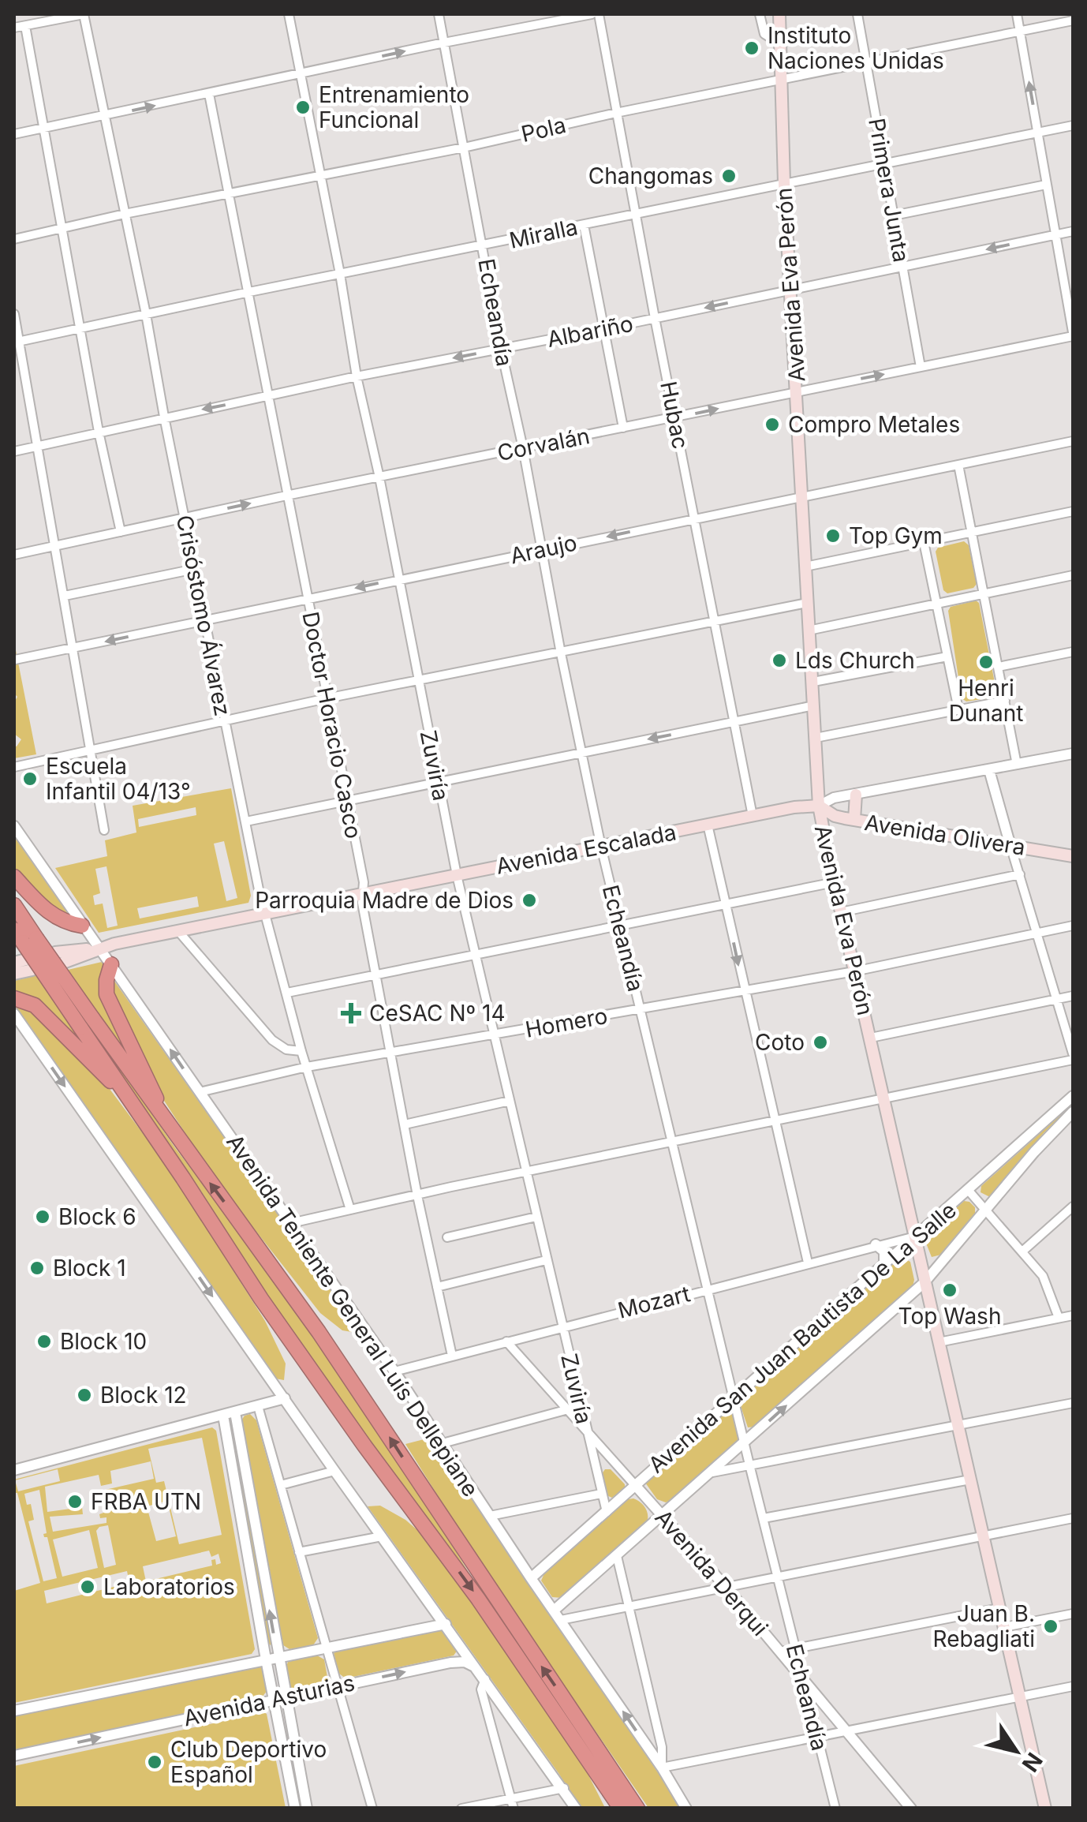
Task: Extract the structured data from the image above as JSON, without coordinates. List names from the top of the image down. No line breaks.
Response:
{"streets":{"main road":["Avenida Eva Perón","Avenida Olivera","Avenida Escalada"],"street":["Pola","Primera Junta","Miralla","Echeandía","Albariño","Hubac","Corvalán","Araujo","Crisóstomo Álvarez","Doctor Horacio Casco","Zuviría","Homero","Mozart","Avenida Teniente General Luís Dellepiane","Avenida San Juan Bautista De La Salle","Avenida Derqui","Avenida Asturias"]},"crossings":[["Pola","Primera Junta"],["Pola","Avenida Eva Perón"],["Pola","Echeandía"],["Pola","Hubac"],["Pola","Crisóstomo Álvarez"],["Pola","Doctor Horacio Casco"],["Pola","Zuviría"],["Primera Junta","Miralla"],["Primera Junta","Albariño"],["Primera Junta","Corvalán"],["Miralla","Avenida Eva Perón"],["Miralla","Echeandía"],["Miralla","Hubac"],["Miralla","Crisóstomo Álvarez"],["Miralla","Doctor Horacio Casco"],["Miralla","Zuviría"],["Avenida Eva Perón","Albariño"],["Avenida Eva Perón","Corvalán"],["Avenida Eva Perón","Araujo"],["Avenida Eva Perón","Avenida Olivera"],["Avenida Eva Perón","Avenida Escalada"],["Avenida Eva Perón","Homero"],["Avenida Eva Perón","Mozart"],["Avenida Eva Perón","Avenida San Juan Bautista De La Salle"],["Echeandía","Albariño"],["Echeandía","Corvalán"],["Echeandía","Araujo"],["Echeandía","Avenida Escalada"],["Echeandía","Homero"],["Echeandía","Mozart"],["Echeandía","Avenida San Juan Bautista De La Salle"],["Echeandía","Avenida Derqui"],["Albariño","Hubac"],["Albariño","Crisóstomo Álvarez"],["Albariño","Doctor Horacio Casco"],["Albariño","Zuviría"],["Hubac","Corvalán"],["Hubac","Araujo"],["Hubac","Avenida Escalada"],["Corvalán","Crisóstomo Álvarez"],["Corvalán","Doctor Horacio Casco"],["Corvalán","Zuviría"],["Araujo","Crisóstomo Álvarez"],["Araujo","Doctor Horacio Casco"],["Araujo","Zuviría"],["Crisóstomo Álvarez","Avenida Escalada"],["Crisóstomo Álvarez","Homero"],["Doctor Horacio Casco","Avenida Escalada"],["Doctor Horacio Casco","Homero"],["Doctor Horacio Casco","Mozart"],["Zuviría","Avenida Escalada"],["Zuviría","Homero"],["Zuviría","Mozart"],["Zuviría","Avenida San Juan Bautista De La Salle"],["Zuviría","Avenida Derqui"],["Avenida Olivera","Avenida Escalada"],["Avenida Escalada","Avenida Teniente General Luís Dellepiane"],["Homero","Avenida Teniente General Luís Dellepiane"],["Mozart","Avenida Teniente General Luís Dellepiane"],["Mozart","Avenida San Juan Bautista De La Salle"],["Mozart","Avenida Derqui"],["Avenida Teniente General Luís Dellepiane","Avenida San Juan Bautista De La Salle"],["Avenida San Juan Bautista De La Salle","Avenida Derqui"]],"one_way":["Albariño"],"places":{"other":["Instituto Naciones Unidas","Entrenamiento Funcional","Changomas","Compro Metales","Top Gym","Lds Church","Henri Dunant","Escuela Infantil 04/13°","Parroquia Madre de Dios","Coto","Block 6","Block 1","Top Wash","Block 10","Block 12","FRBA UTN","Laboratorios","Juan B. Rebagliati","Club Deportivo Español"],"health":["CeSAC Nº 14"]},"north":"bottom right"}
